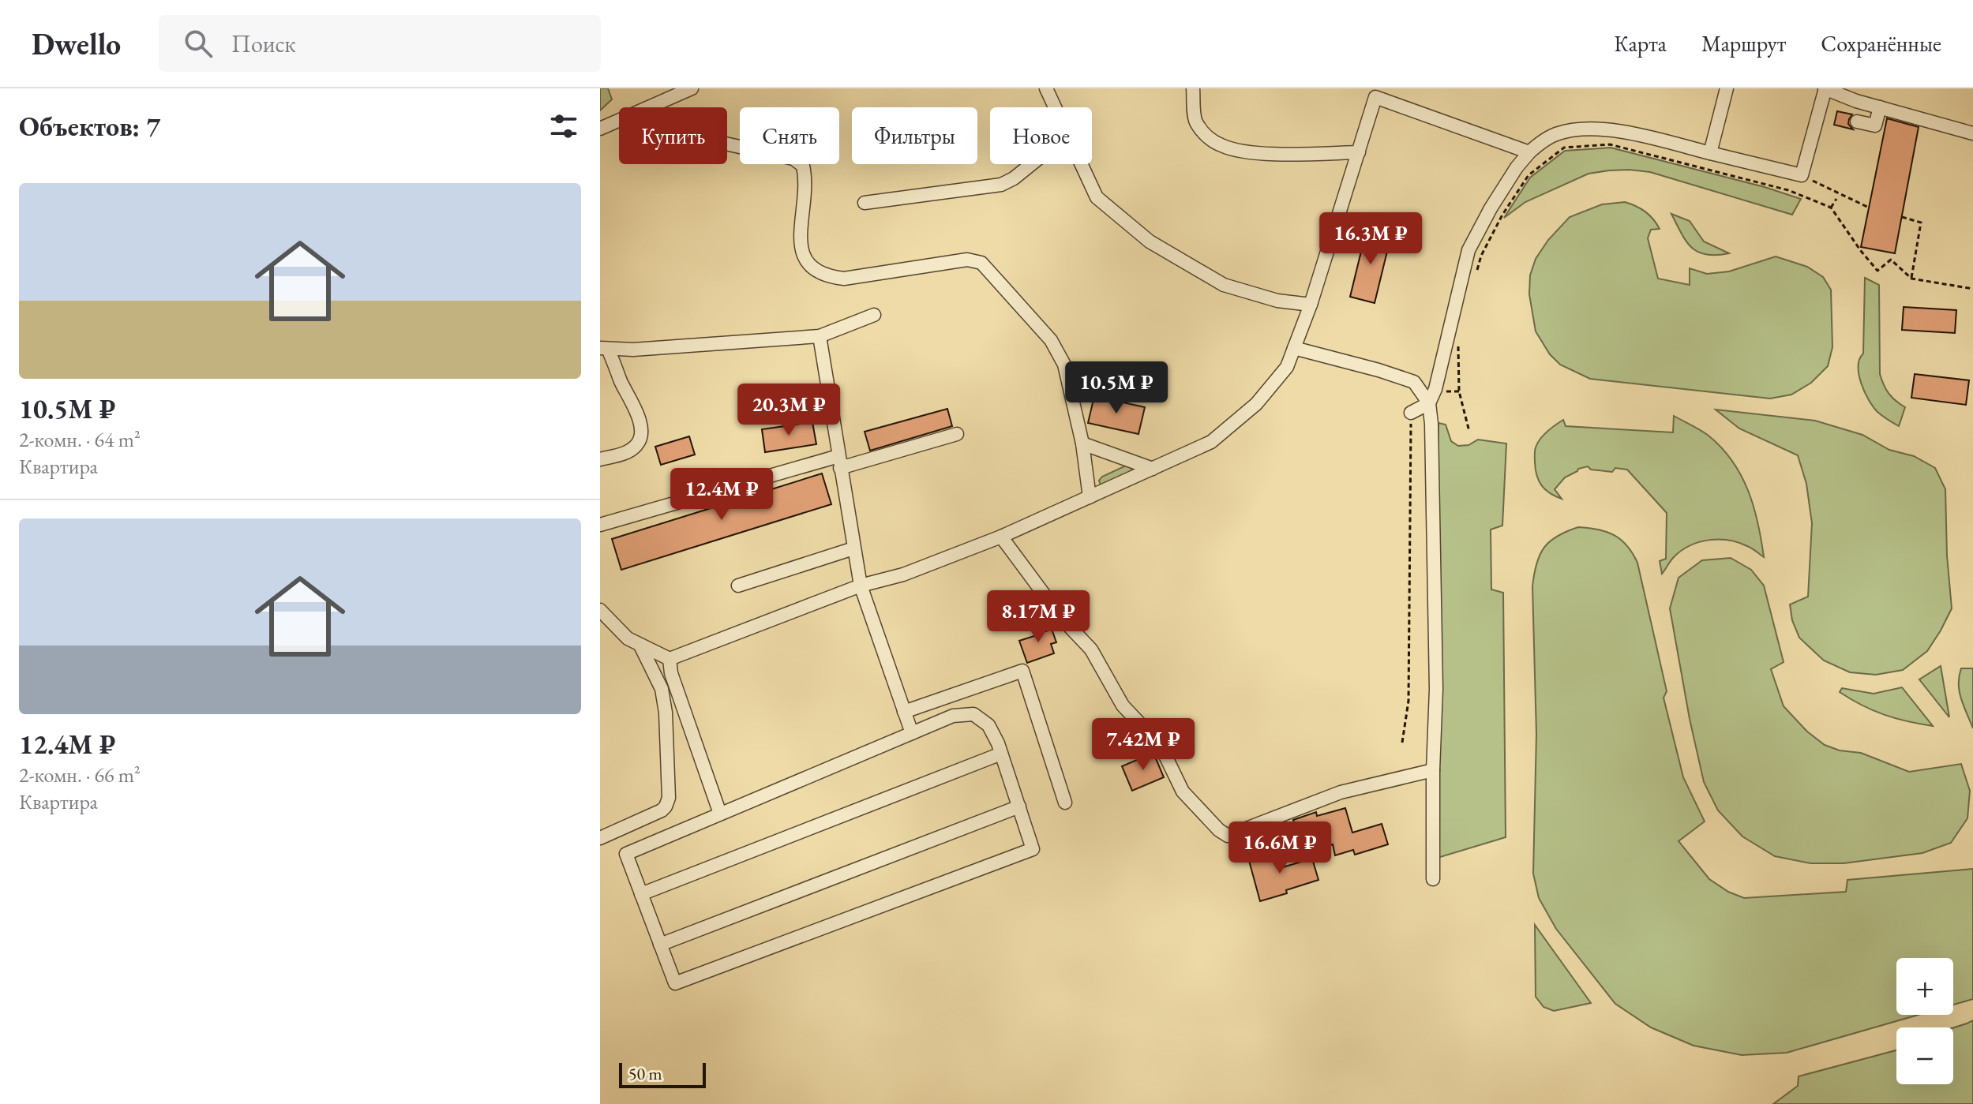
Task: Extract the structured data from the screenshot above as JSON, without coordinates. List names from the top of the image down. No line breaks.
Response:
{"scale_bar":"50 m","page":{"header":"Dwello","search":"Поиск","nav":["Карта","Маршрут","Сохранённые"],"heading":"Объектов: 7","chip":["Купить","Снять","Фильтры","Новое"],"list":[{"name":"10.5M ₽","note":"2-комн. · 64 m² · Квартира"},{"name":"12.4M ₽","note":"2-комн. · 66 m² · Квартира"}],"price":["16.3M ₽","10.5M ₽","20.3M ₽","12.4M ₽","8.17M ₽","7.42M ₽","16.6M ₽"],"map_buttons":["+","−"],"scale":"50 m"}}
